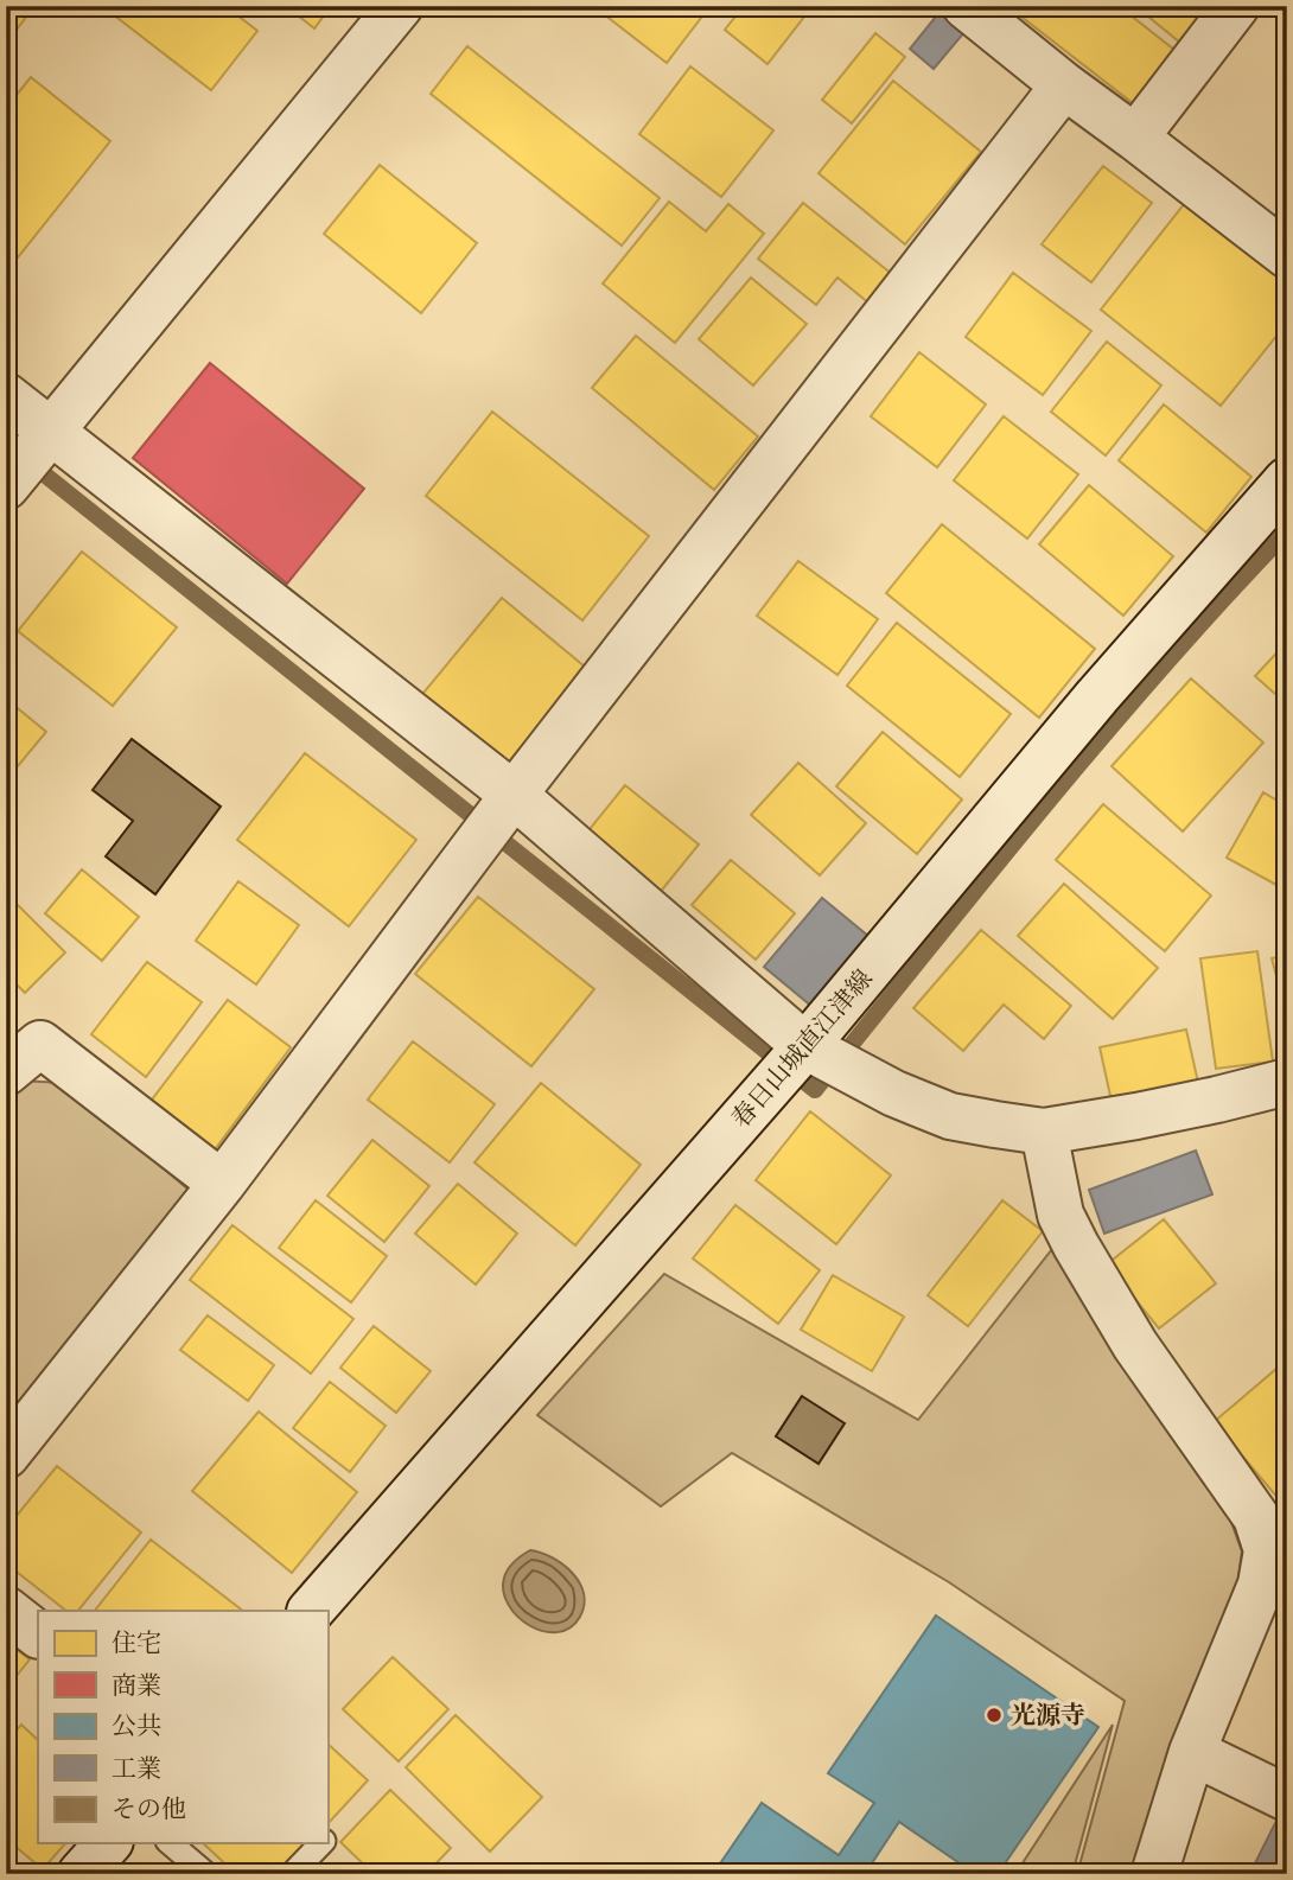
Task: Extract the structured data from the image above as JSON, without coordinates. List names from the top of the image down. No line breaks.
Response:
{"streets":{"street":["春日山城直江津線"]},"places":["光源寺"],"legend":["住宅","商業","公共","工業","その他"]}
